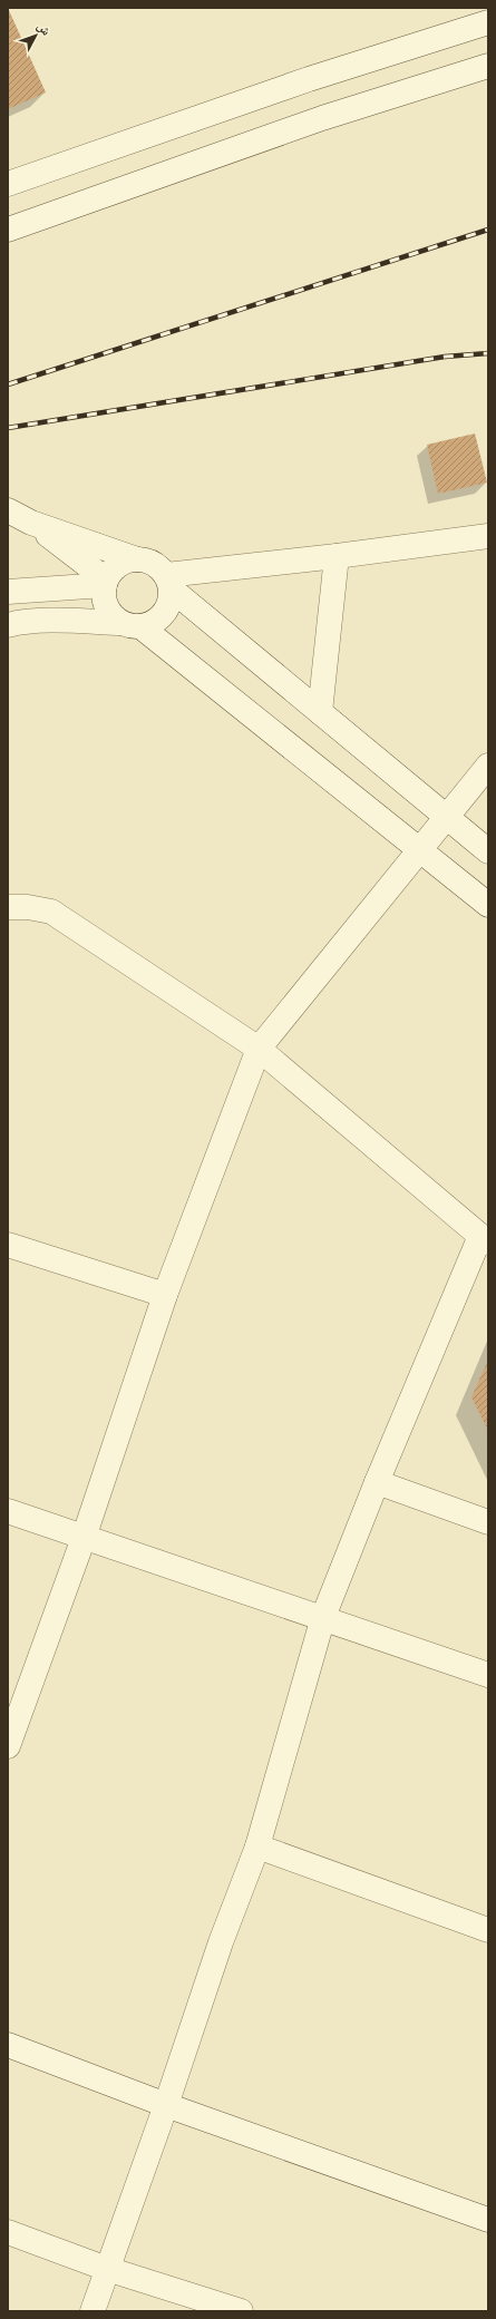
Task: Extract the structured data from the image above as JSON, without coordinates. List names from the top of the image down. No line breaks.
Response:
{"north":"top right"}
